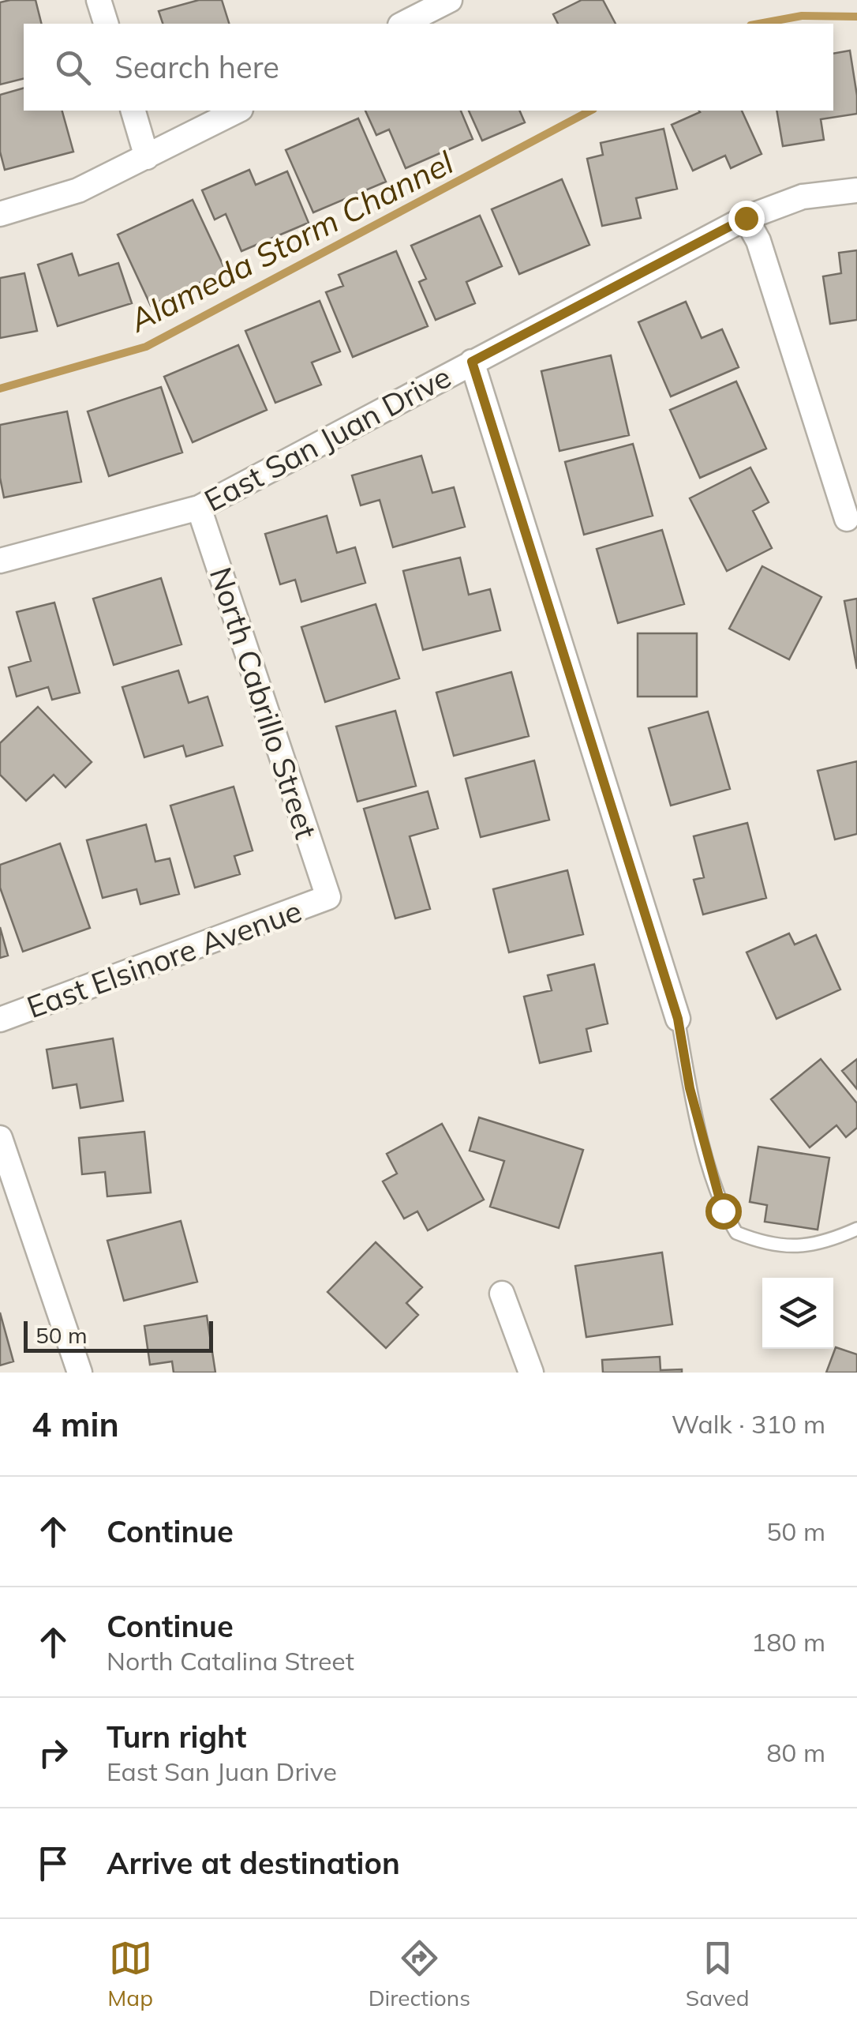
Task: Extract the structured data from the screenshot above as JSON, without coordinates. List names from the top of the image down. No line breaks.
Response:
{"streets":{"street":["East San Juan Drive","North Cabrillo Street","East Elsinore Avenue"]},"crossings":[["East San Juan Drive","North Cabrillo Street"],["North Cabrillo Street","East Elsinore Avenue"]],"water":["Alameda Storm Channel"],"scale_bar":"50 m","page":{"search":"Search here","scale":"50 m","heading":["4 min","Walk · 310 m"],"list":[["Continue","50 m"],["Continue","North Catalina Street","180 m"],["Turn right","East San Juan Drive","80 m"],"Arrive at destination"],"nav":["Map","Directions","Saved"]}}
